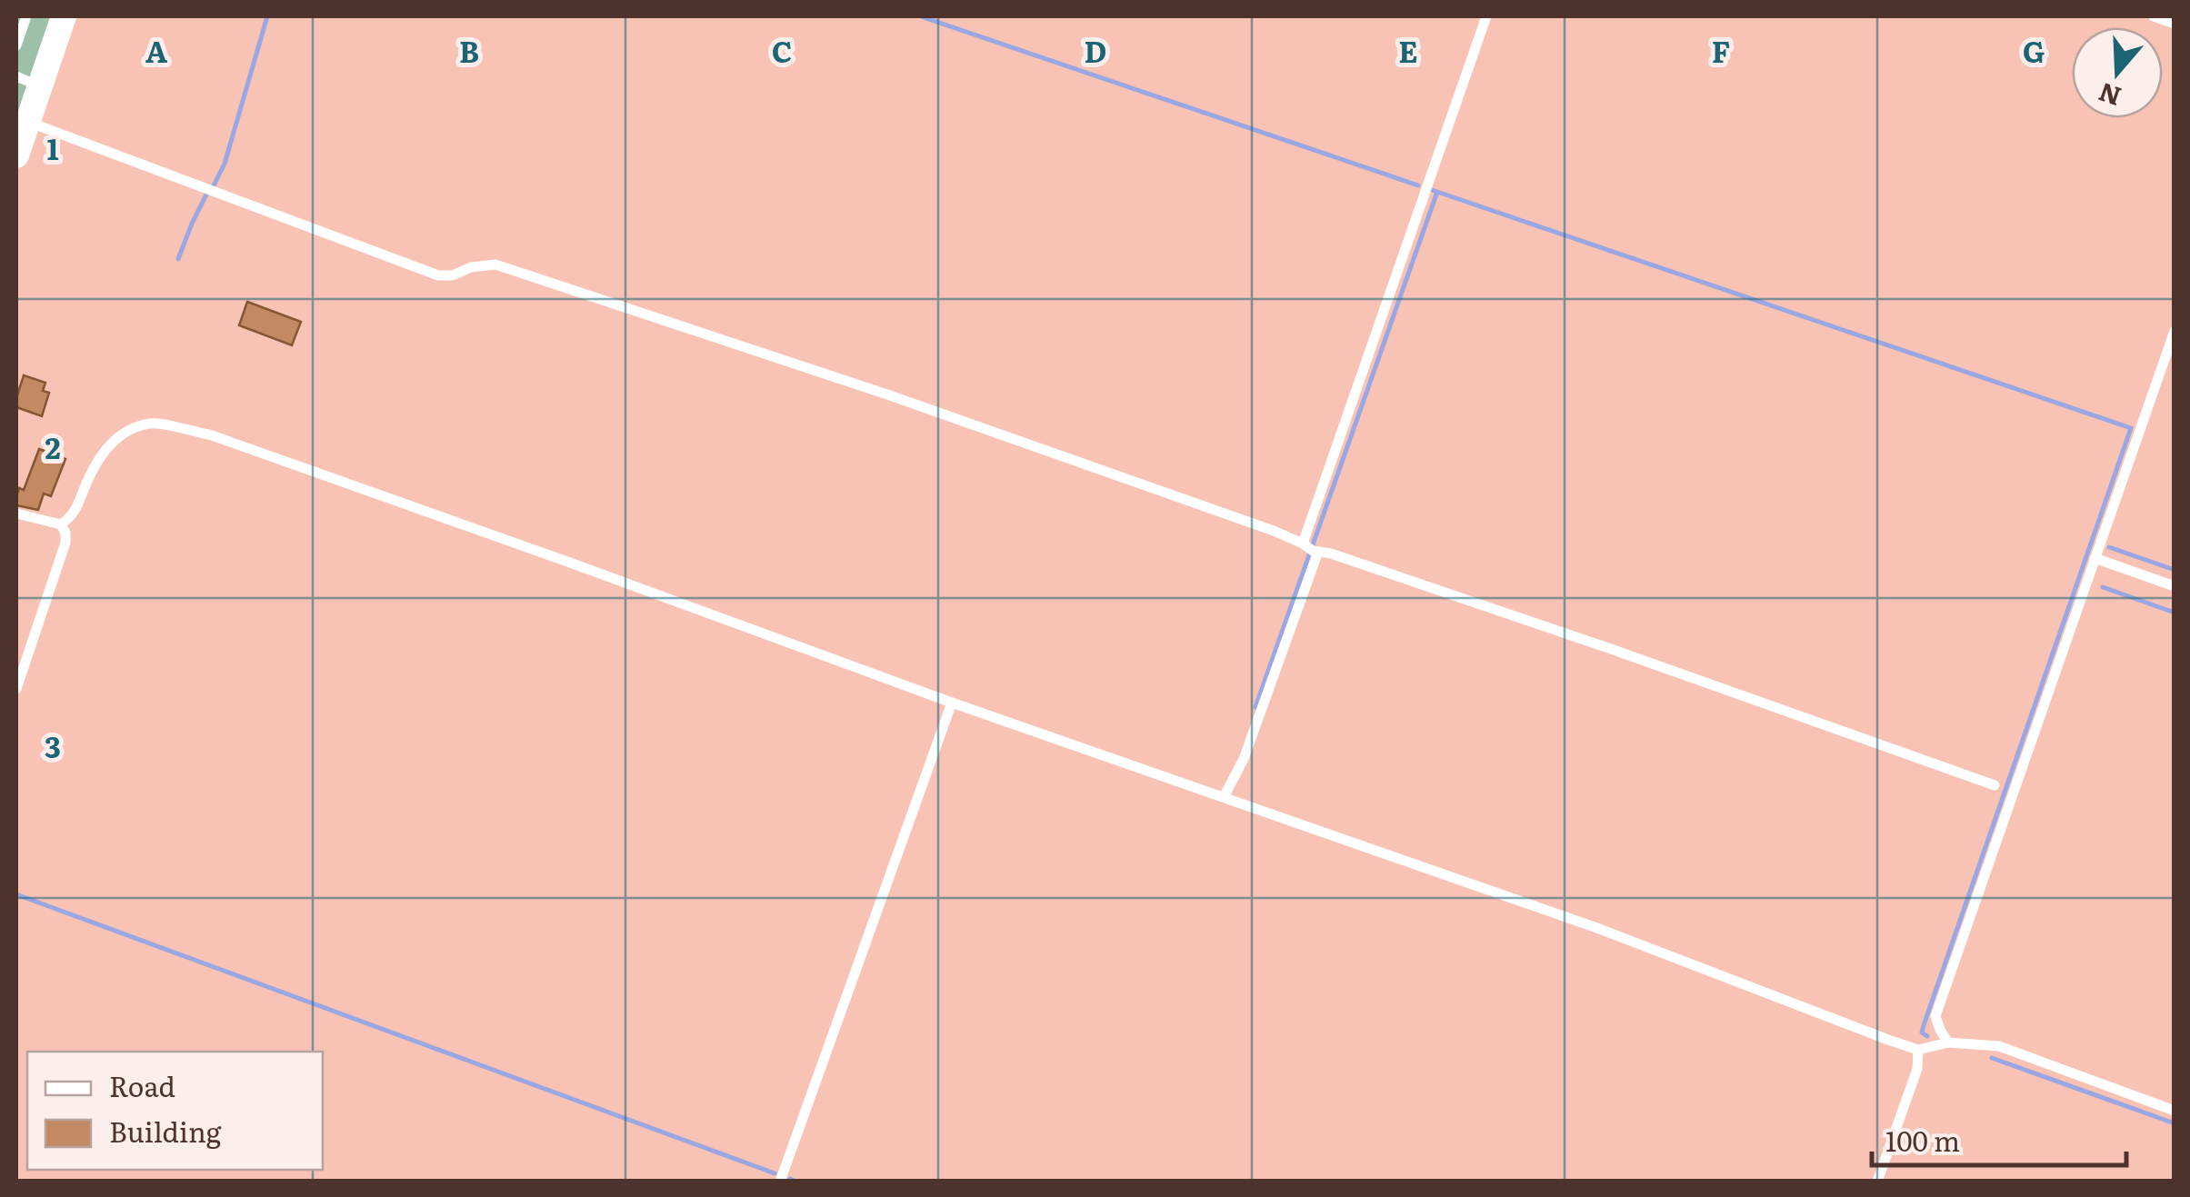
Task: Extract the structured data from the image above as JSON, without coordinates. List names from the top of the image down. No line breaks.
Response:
{"legend":["Road","Building"],"scale_bar":"100 m","north":"bottom","grid":{"columns":["A","B","C","D","E","F","G"],"rows":["1","2","3"]}}
